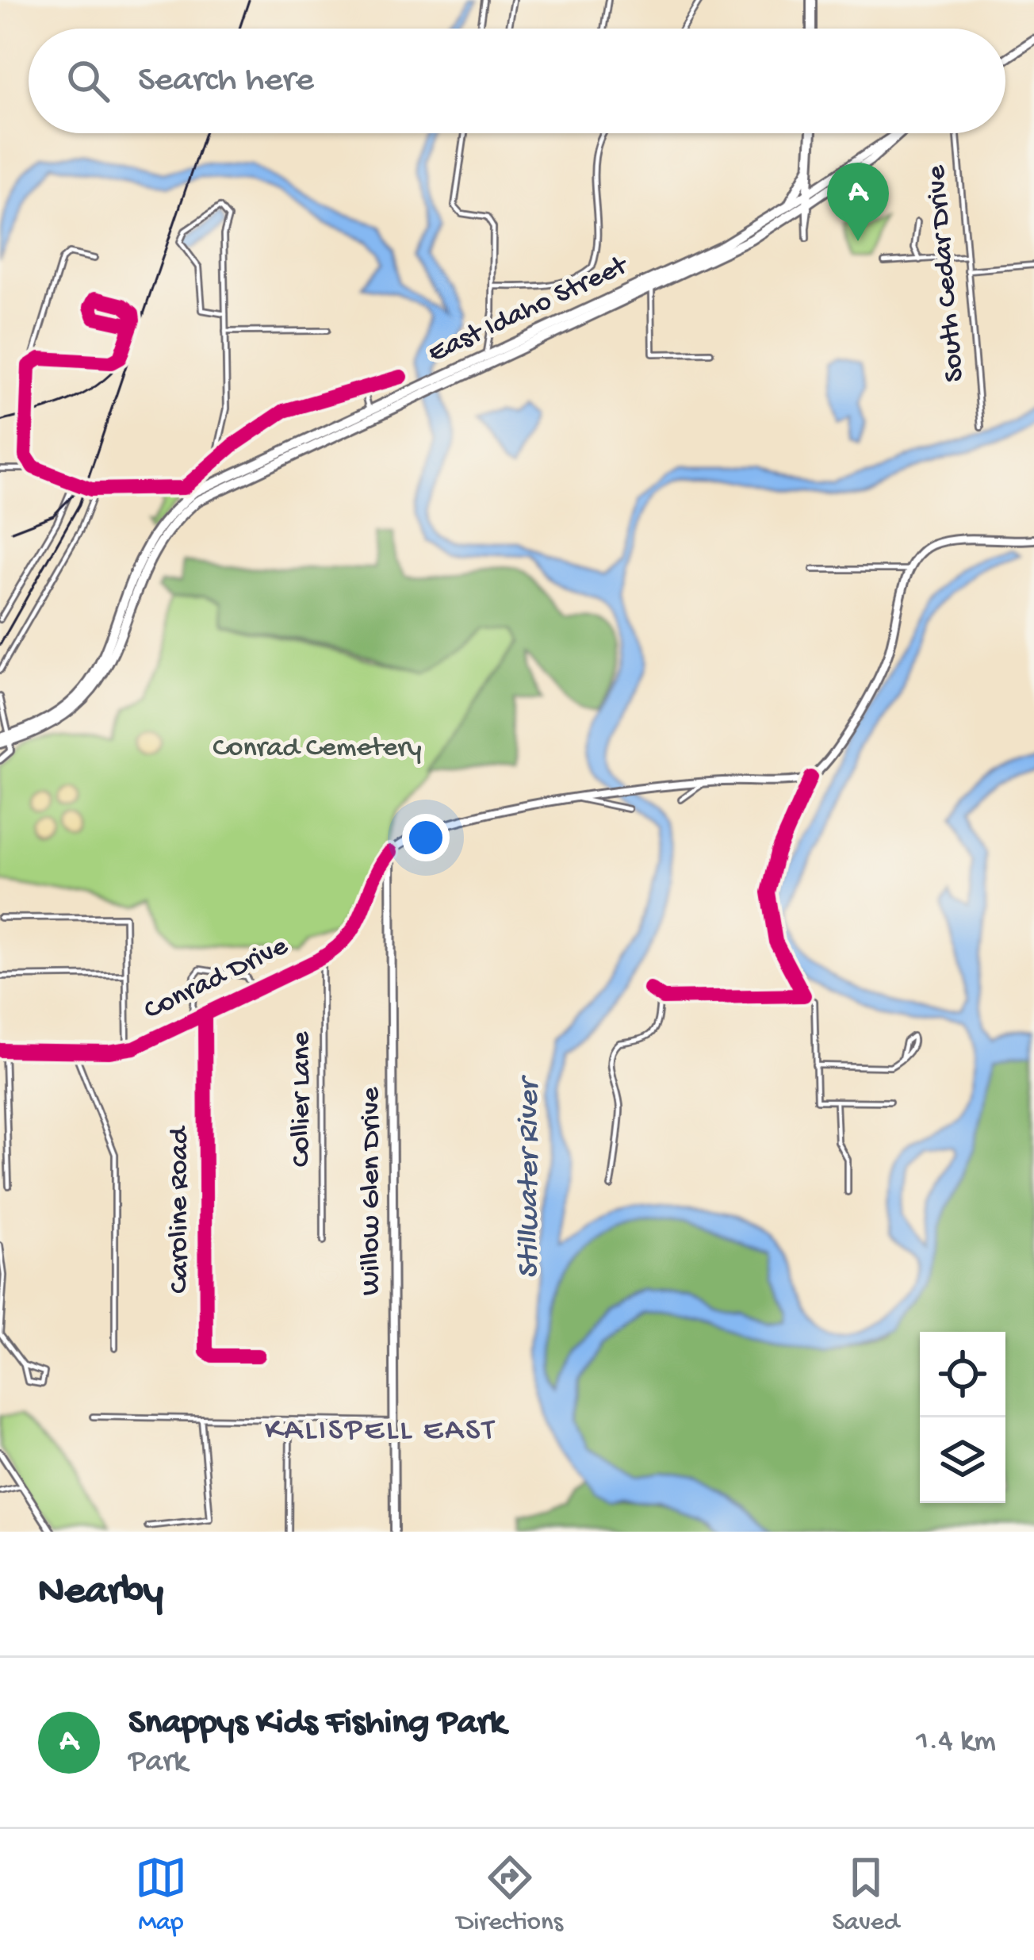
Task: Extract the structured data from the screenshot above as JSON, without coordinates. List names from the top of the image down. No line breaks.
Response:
{"streets":{"highway":["East Idaho Street"],"main road":["Willow Glen Drive"],"street":["South Cedar Drive","Conrad Drive","Collier Lane","Caroline Road"]},"crossings":[["Conrad Drive","Collier Lane"],["Conrad Drive","Willow Glen Drive"],["Conrad Drive","Caroline Road"]],"districts":["KALISPELL EAST"],"water":["Stillwater River"],"parks":["Conrad Cemetery"],"page":{"search":"Search here","pins":"A","heading":"Nearby","list":[{"mark":"A","name":"Snappys Kids Fishing Park","note":"Park","value":"1.4 km"}],"nav":["Map","Directions","Saved"]}}
